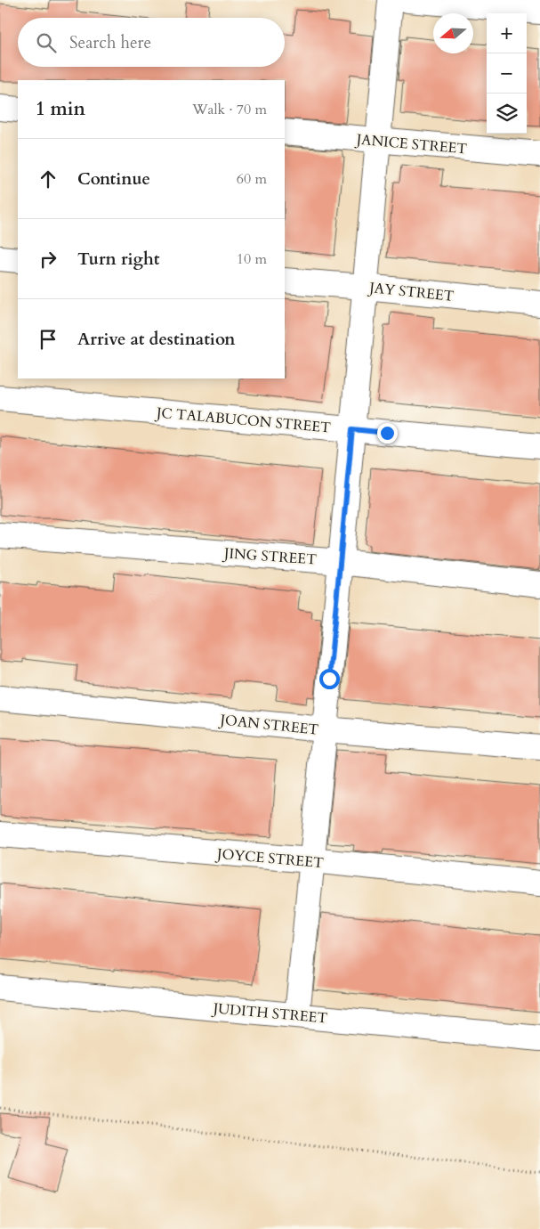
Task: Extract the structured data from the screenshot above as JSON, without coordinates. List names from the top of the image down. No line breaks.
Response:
{"streets":{"street":["JANICE STREET","JAY STREET","JC TALABUCON STREET","JING STREET","JOAN STREET","JOYCE STREET","JUDITH STREET"]},"north":"left","page":{"map_buttons":["+","−"],"search":"Search here","heading":["1 min","Walk · 70 m"],"list":[["Continue","60 m"],["Turn right","10 m"],"Arrive at destination"]}}
